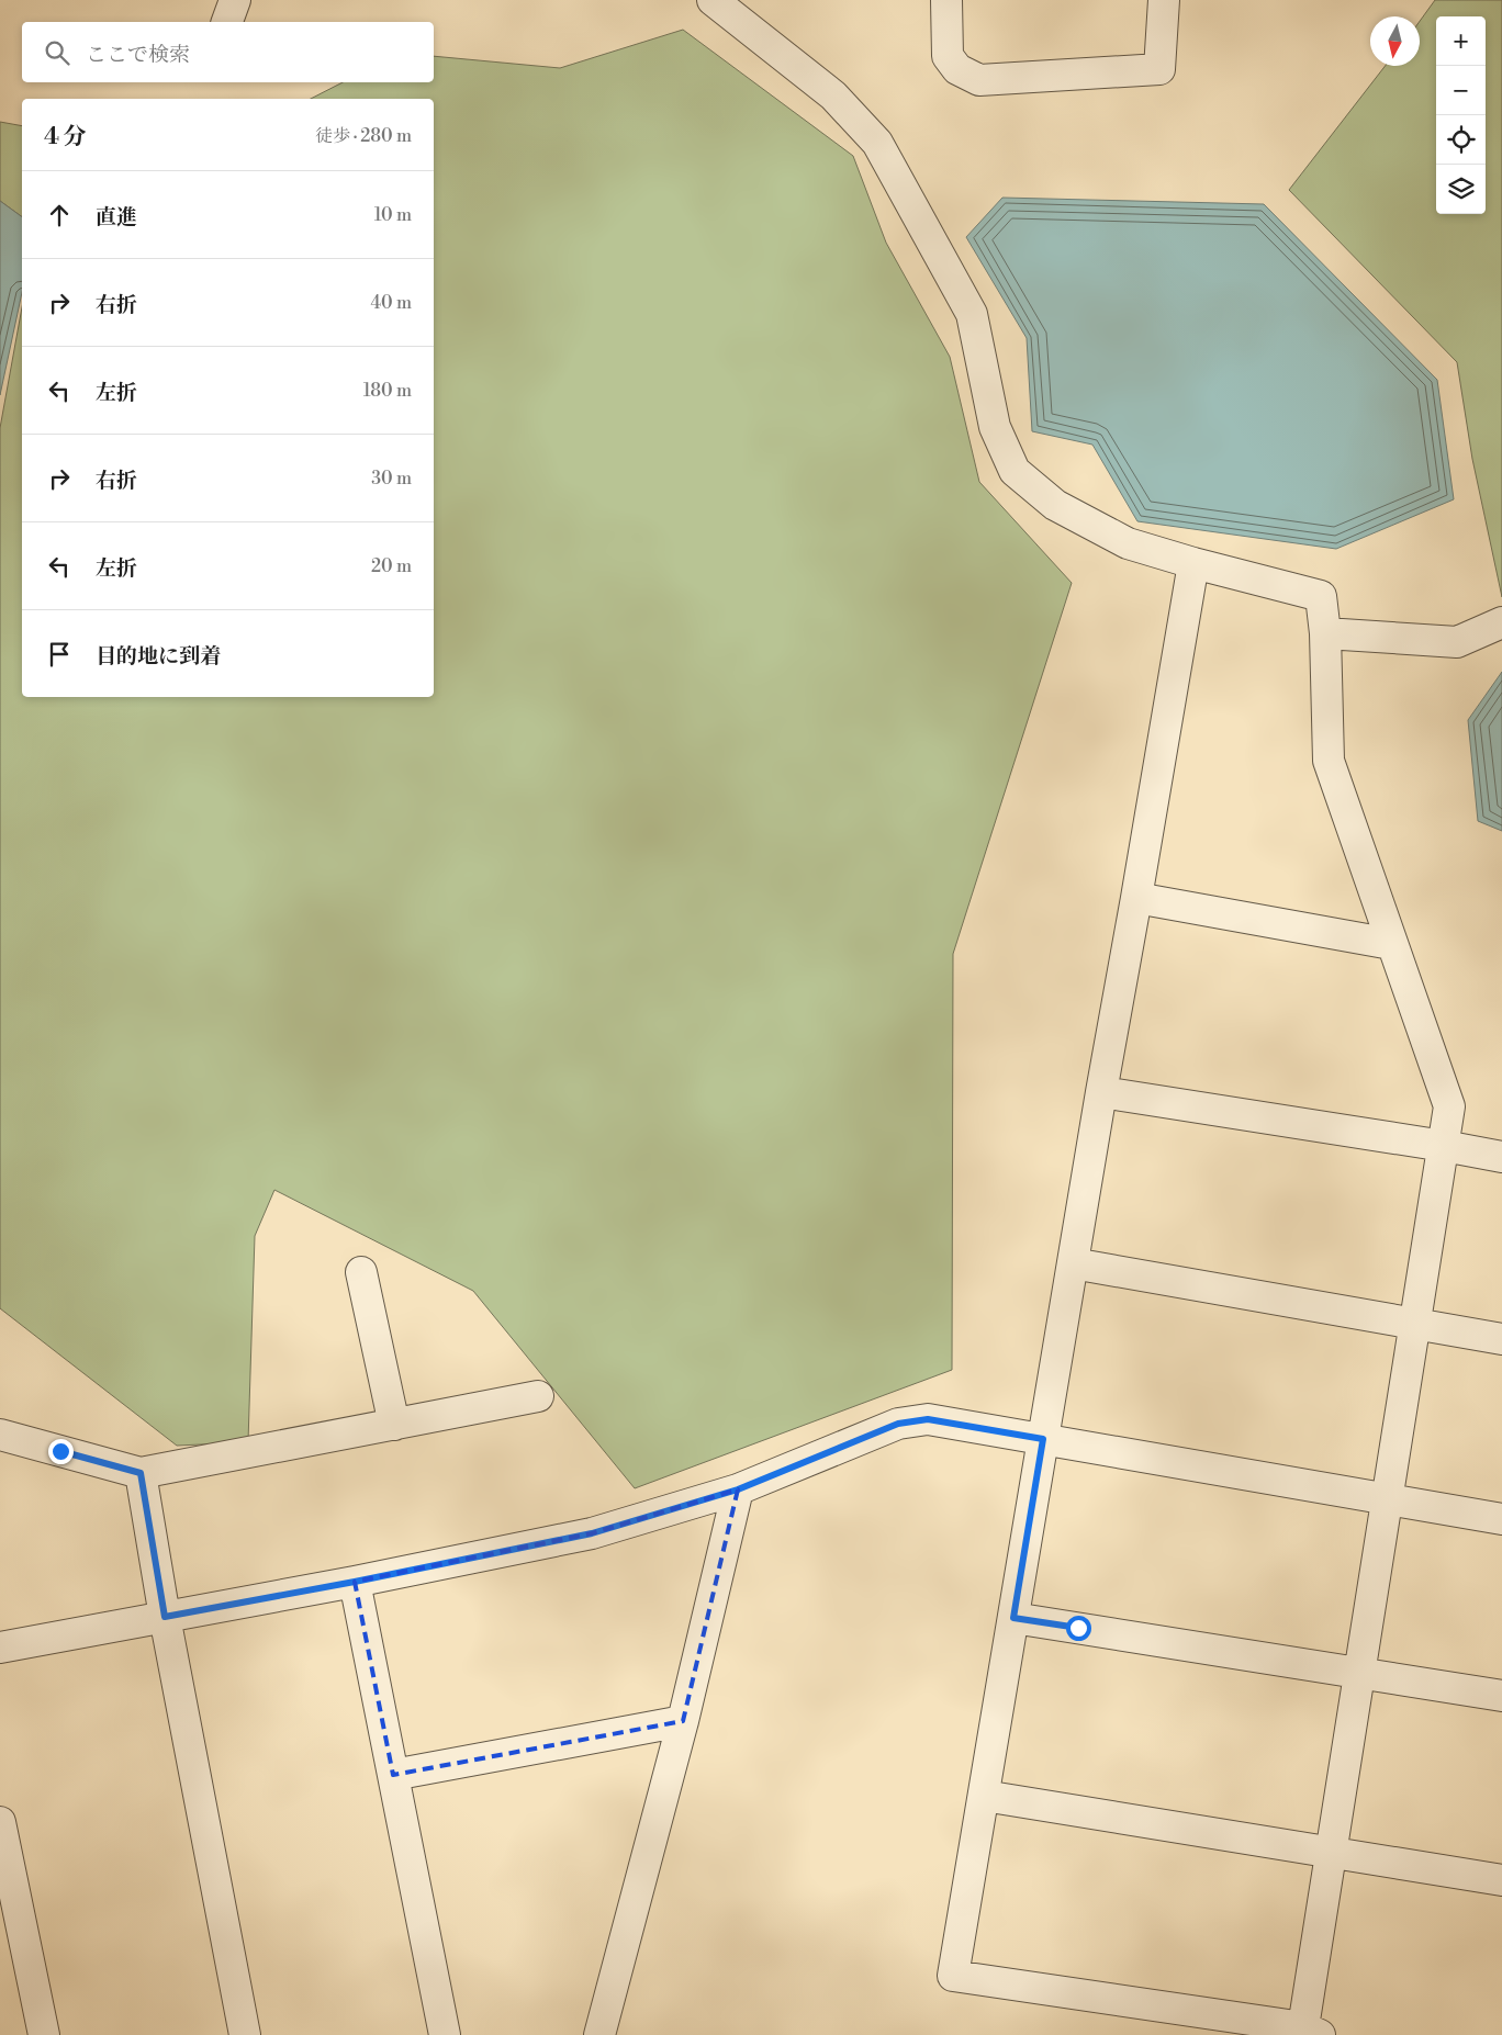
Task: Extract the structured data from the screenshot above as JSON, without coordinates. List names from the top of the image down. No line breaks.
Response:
{"north":"bottom","page":{"map_buttons":["+","−"],"search":"ここで検索","heading":["4 分","徒歩 · 280 m"],"list":[["直進","10 m"],["右折","40 m"],["左折","180 m"],["右折","30 m"],["左折","20 m"],"目的地に到着"]}}
